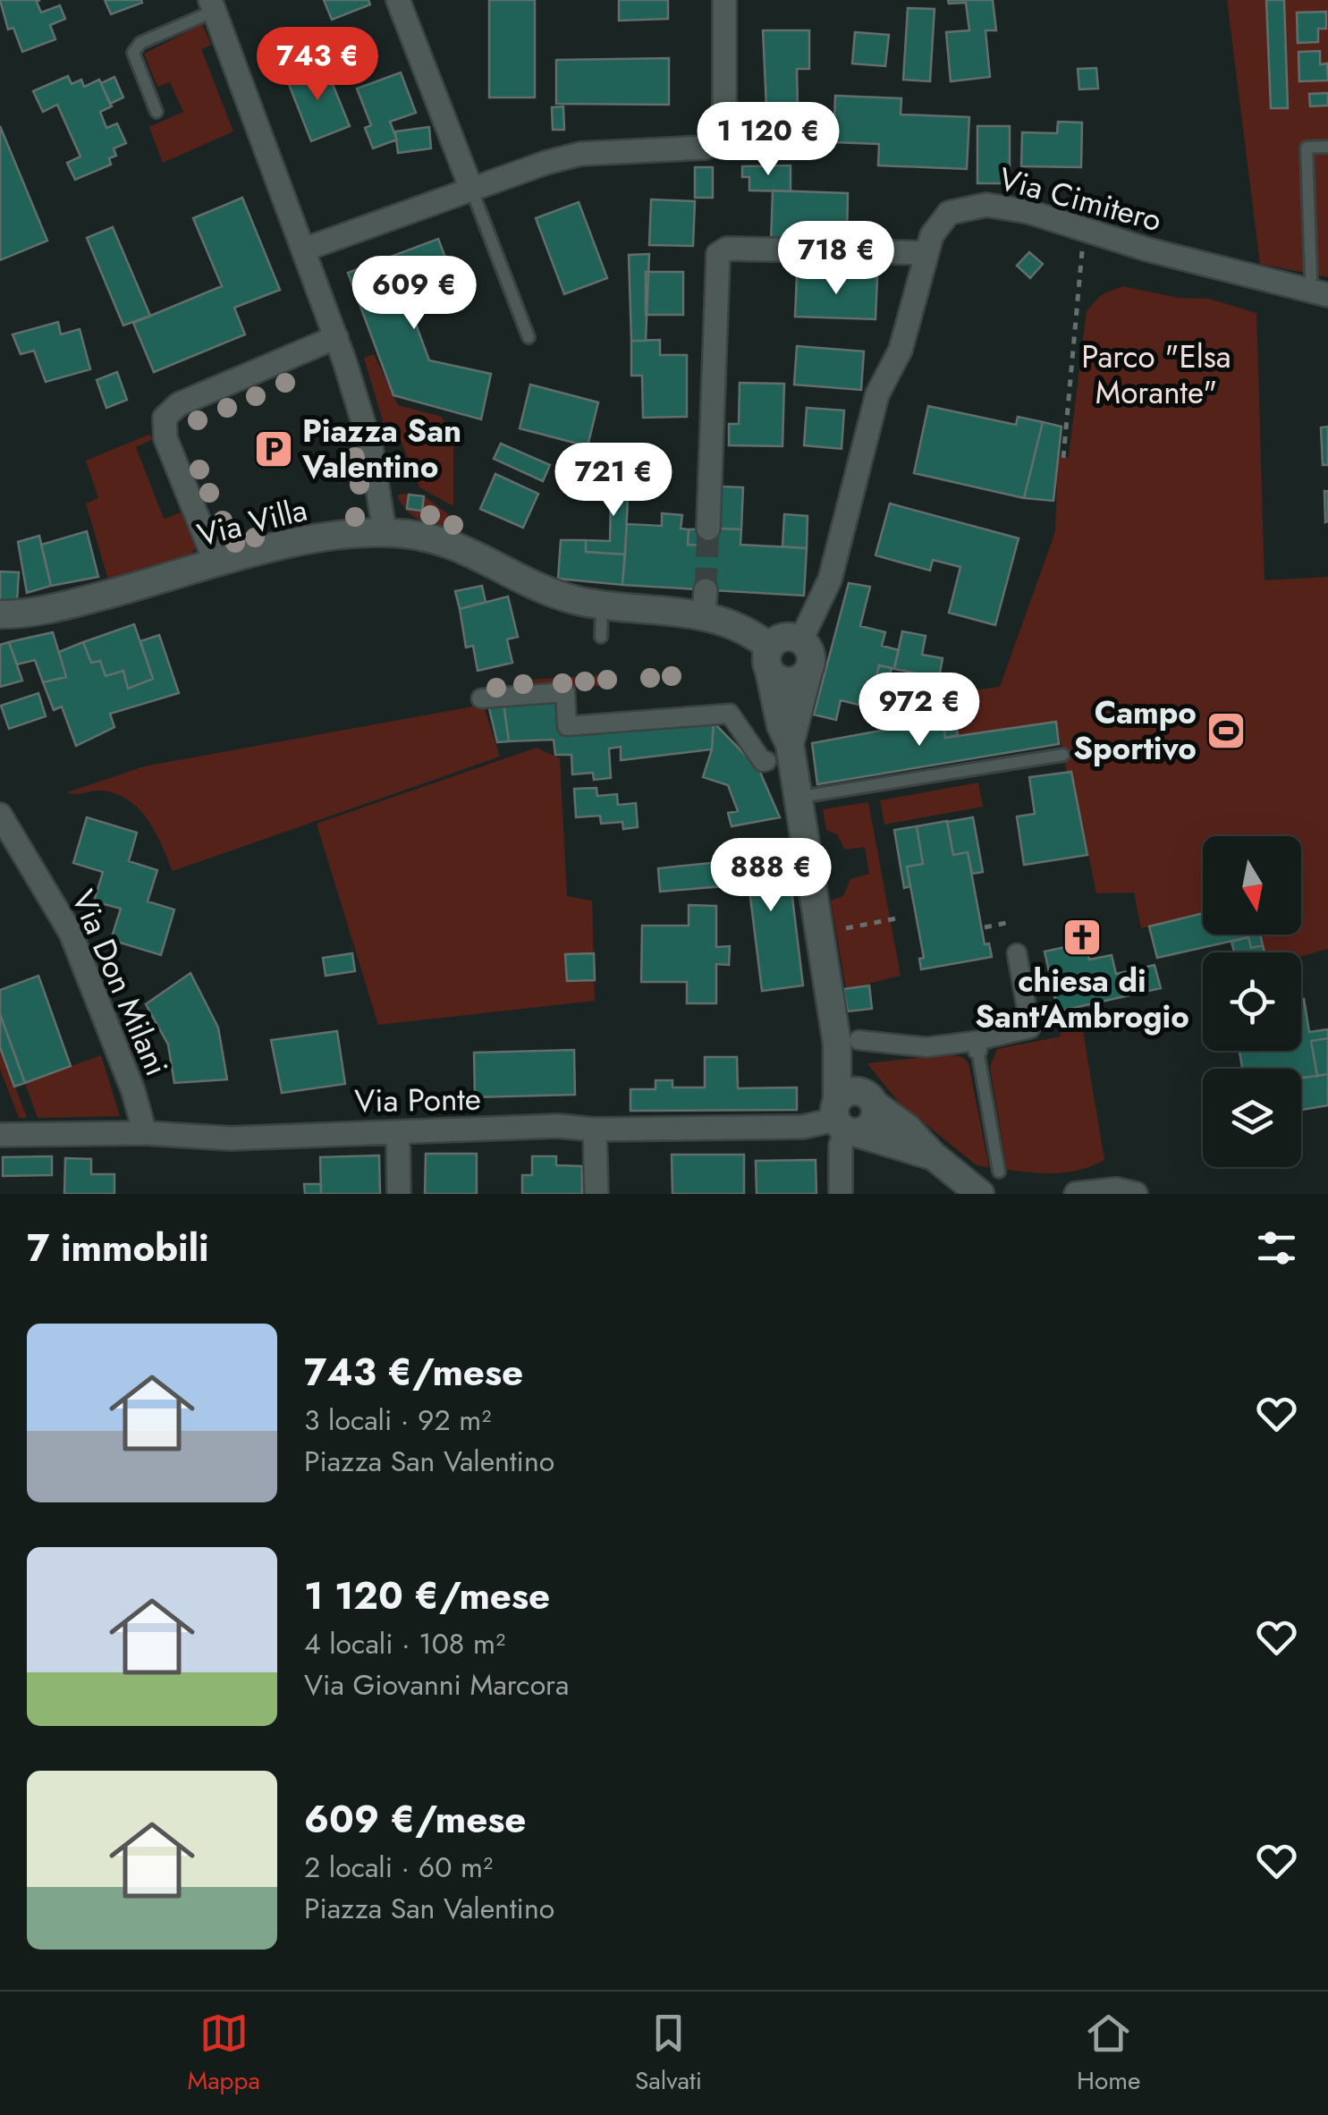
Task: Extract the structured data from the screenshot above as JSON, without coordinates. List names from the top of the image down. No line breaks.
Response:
{"streets":{"street":["Via Cimitero","Via Villa","Via Don Milani","Via Ponte"]},"crossings":[["Via Cimitero","Via Villa"],["Via Don Milani","Via Ponte"]],"parks":["Parco \"Elsa Morante\""],"places":{"parking":["Piazza San Valentino"],"sports":["Campo Sportivo"],"church":["chiesa di Sant'Ambrogio"]},"north":"bottom","page":{"price":["743 €","1 120 €","718 €","609 €","721 €","972 €","888 €"],"heading":"7 immobili","list":[{"name":"743 €/mese","note":"3 locali · 92 m² · Piazza San Valentino"},{"name":"1 120 €/mese","note":"4 locali · 108 m² · Via Giovanni Marcora"},{"name":"609 €/mese","note":"2 locali · 60 m² · Piazza San Valentino"}],"tabs":["Mappa","Salvati","Home"]}}
